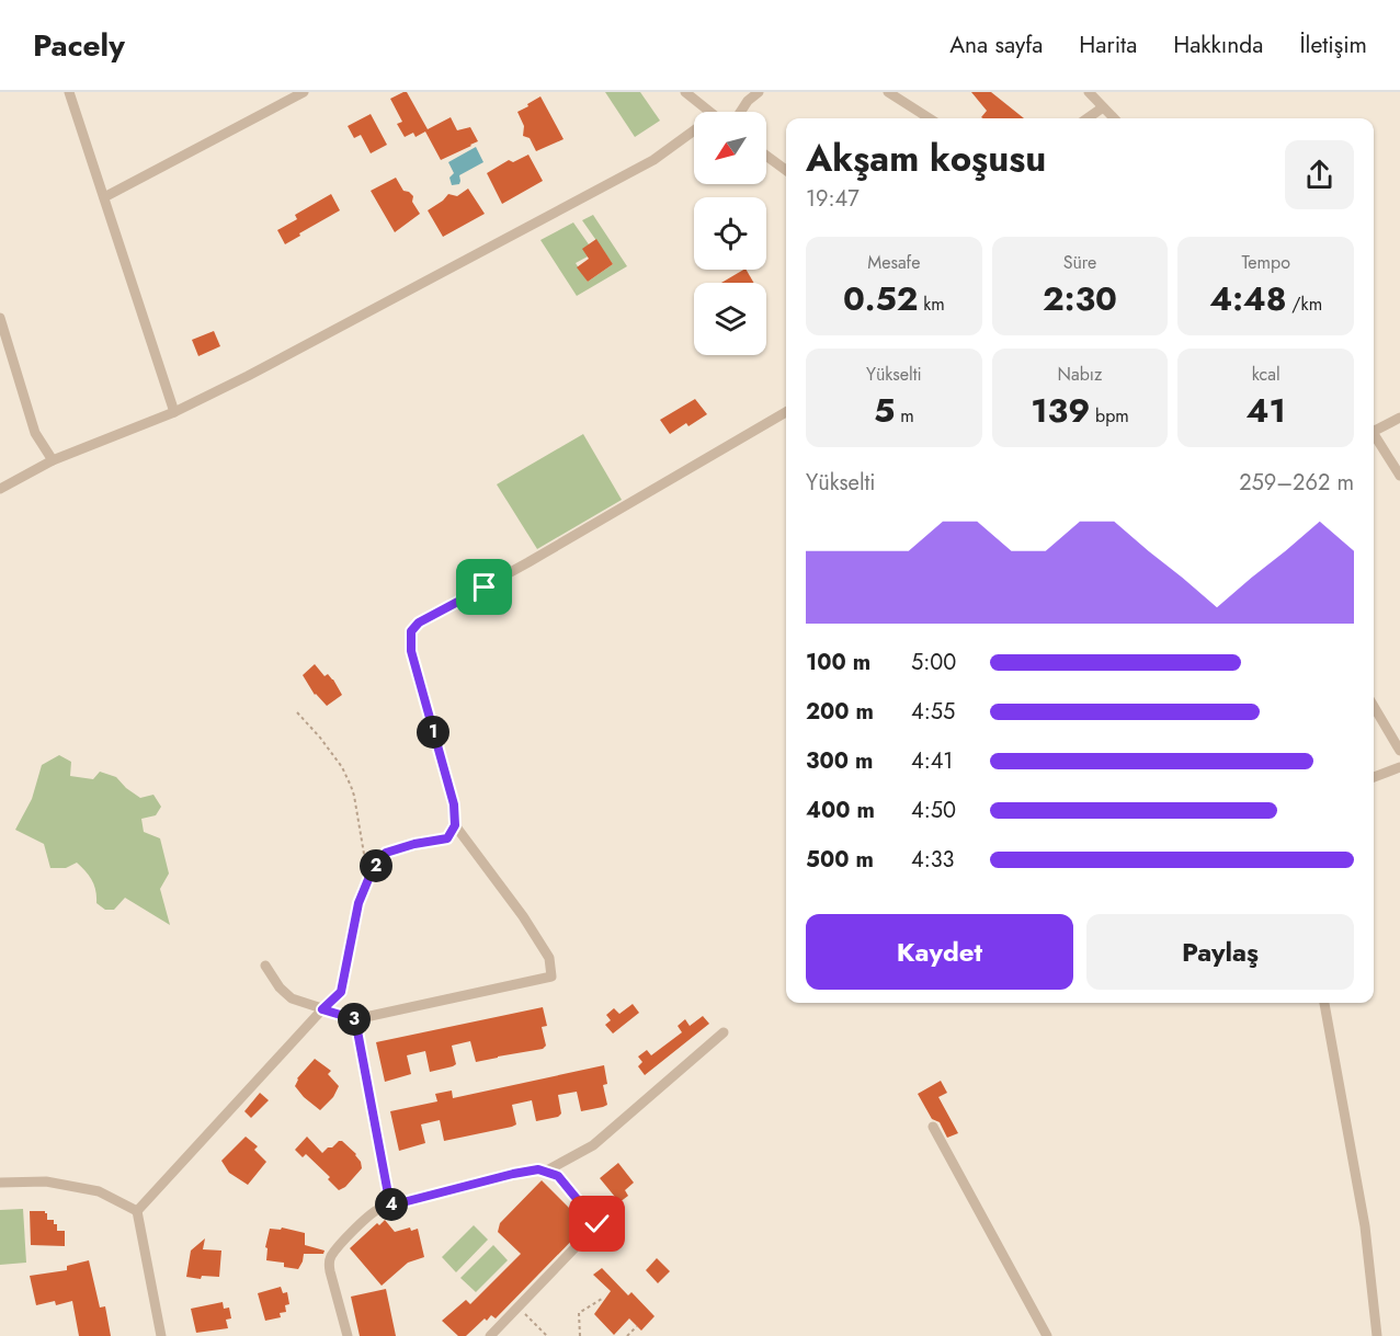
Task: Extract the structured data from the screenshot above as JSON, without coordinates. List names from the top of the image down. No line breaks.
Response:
{"north":"bottom left","page":{"header":"Pacely","nav":["Ana sayfa","Harita","Hakkında","İletişim"],"heading":["Akşam koşusu","19:47"],"stats":[["Mesafe","0.52 km"],["Süre","2:30"],["Tempo","4:48 /km"],["Yükselti","5 m"],["Nabız","139 bpm"],["kcal","41"]],"chart":["Yükselti","259–262 m"],"list":[{"name":"100 m","note":"5:00"},{"name":"200 m","note":"4:55"},{"name":"300 m","note":"4:41"},{"name":"400 m","note":"4:50"},{"name":"500 m","note":"4:33"}],"pins":["1","2","3","4"],"buttons":["Kaydet","Paylaş"]}}
